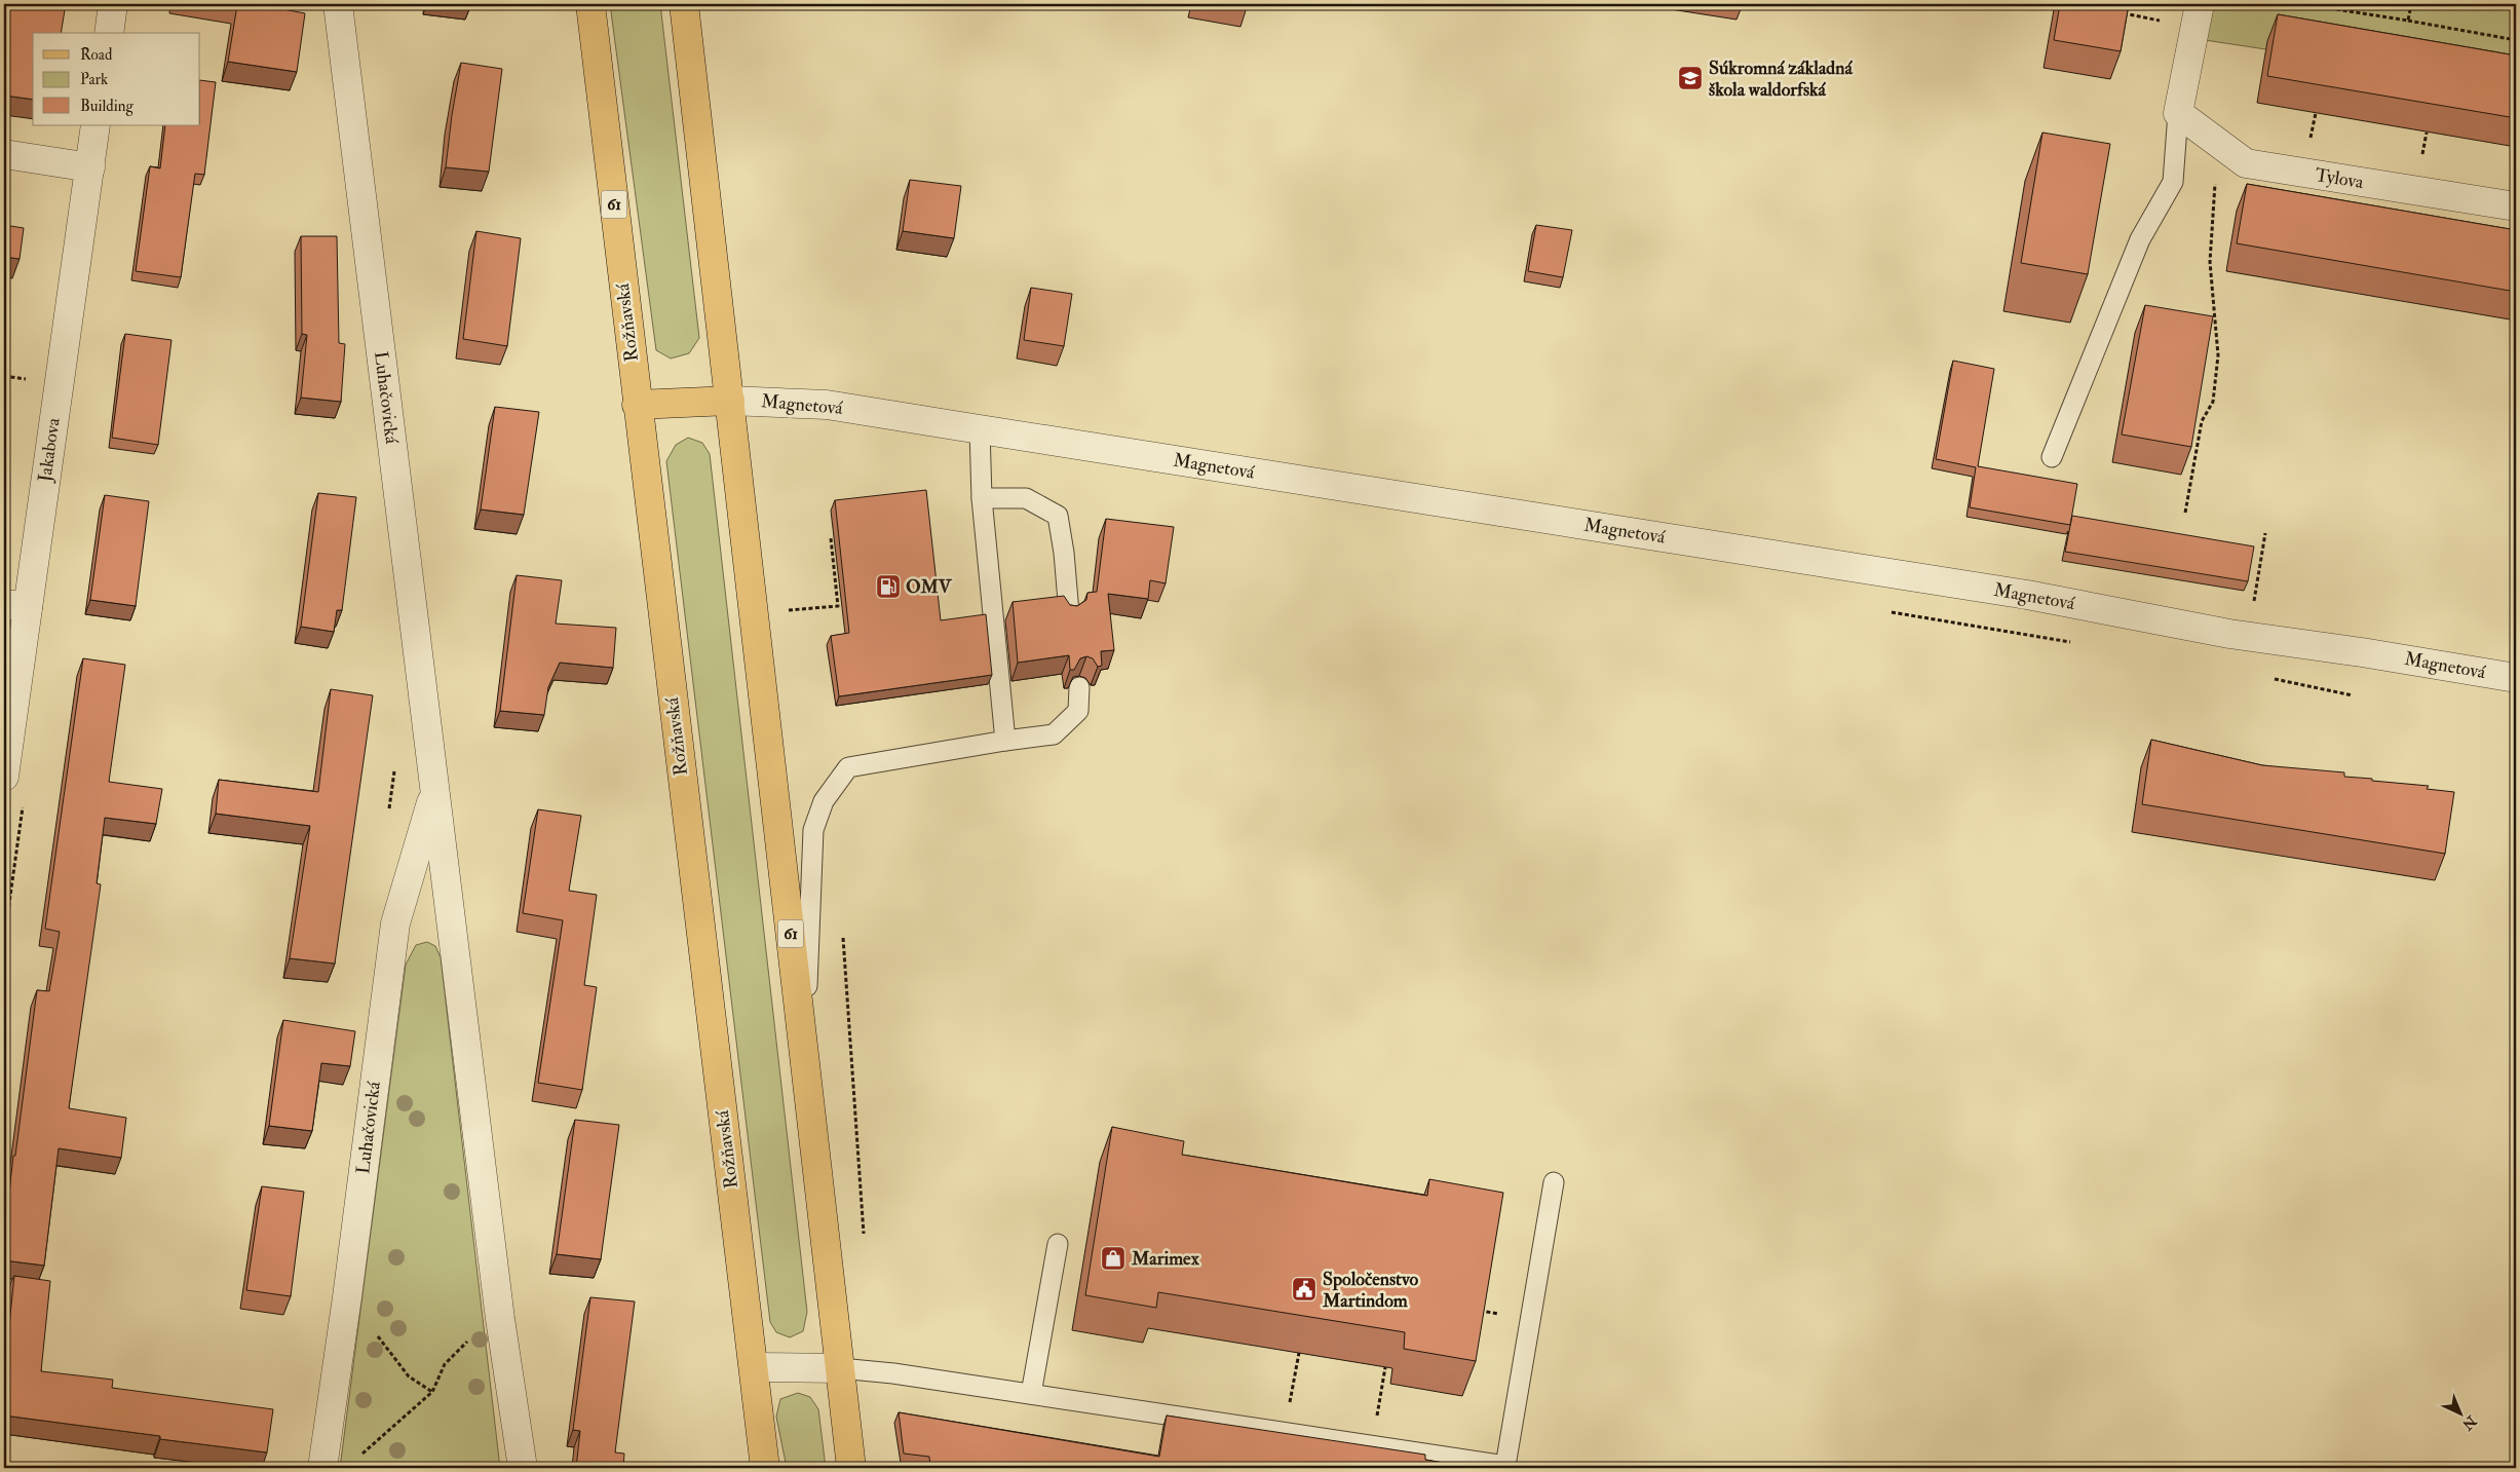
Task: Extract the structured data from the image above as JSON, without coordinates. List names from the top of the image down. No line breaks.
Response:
{"streets":{"main road":["61","Rožňavská"],"street":["Tylova","Luhačovická","Magnetová","Jakabova"]},"crossings":[["61","Magnetová"]],"places":{"school or university":["Súkromná základná škola waldorfská"],"fuel station":["OMV"],"shop":["Marimex"],"public building":["Spoločenstvo Martindom"]},"legend":["Road","Park","Building"],"north":"bottom right"}
